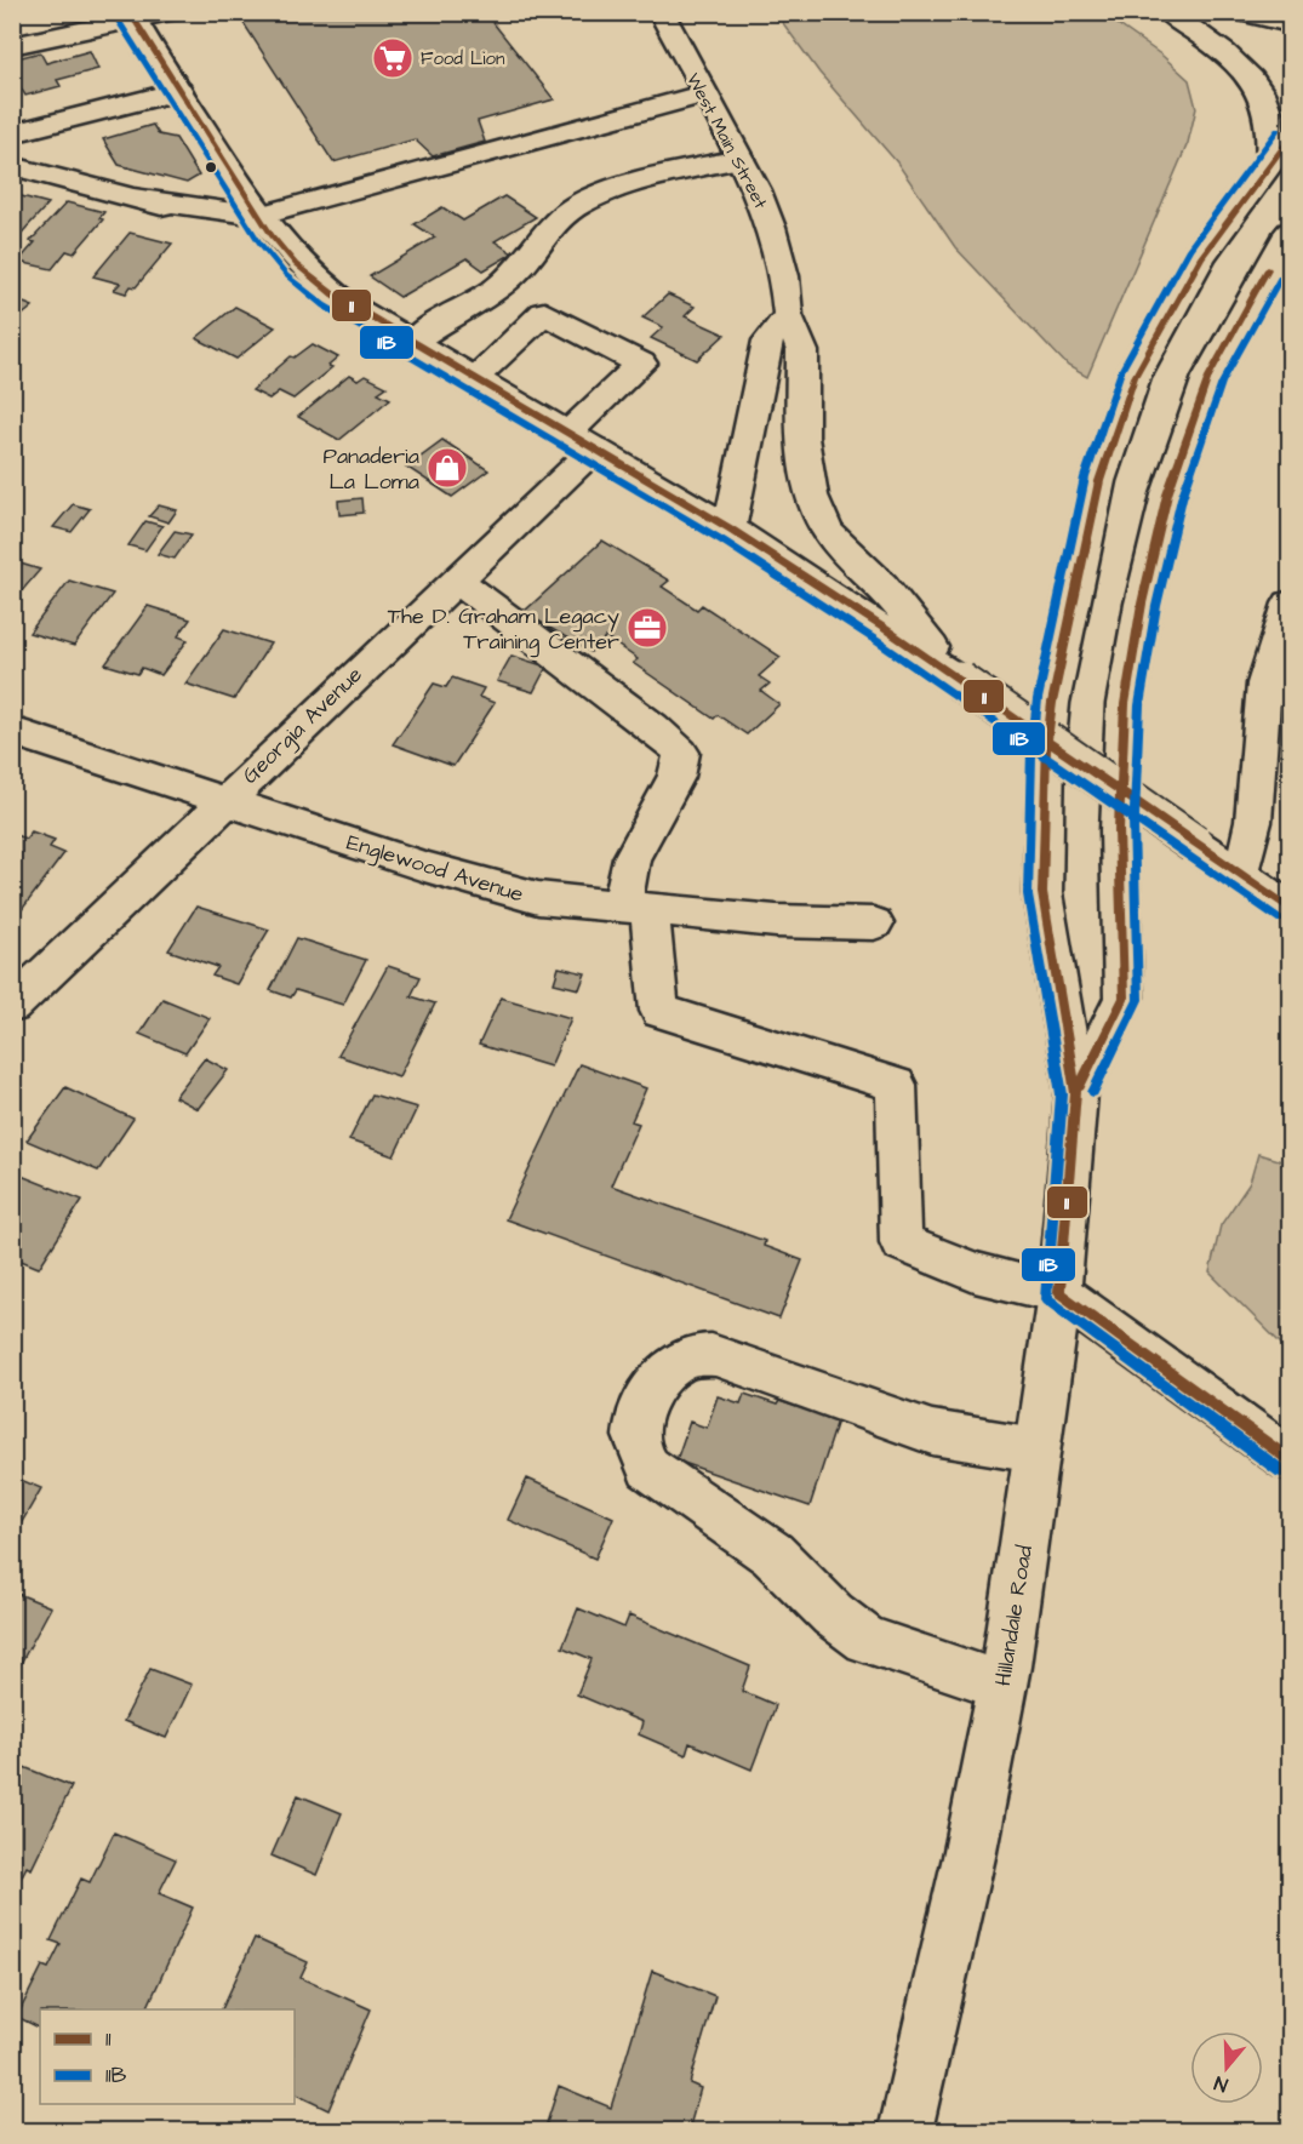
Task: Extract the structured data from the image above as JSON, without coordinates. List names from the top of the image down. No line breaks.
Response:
{"streets":{"main road":["West Main Street","Georgia Avenue","Englewood Avenue","Hillandale Road"]},"crossings":[["Georgia Avenue","Englewood Avenue"]],"places":{"supermarket":["Food Lion"],"shop":["Panaderia La Loma"],"office":["The D. Graham Legacy Training Center"]},"lines":["transit line 11","transit line 11B"],"legend":["11","11B"],"north":"bottom"}
